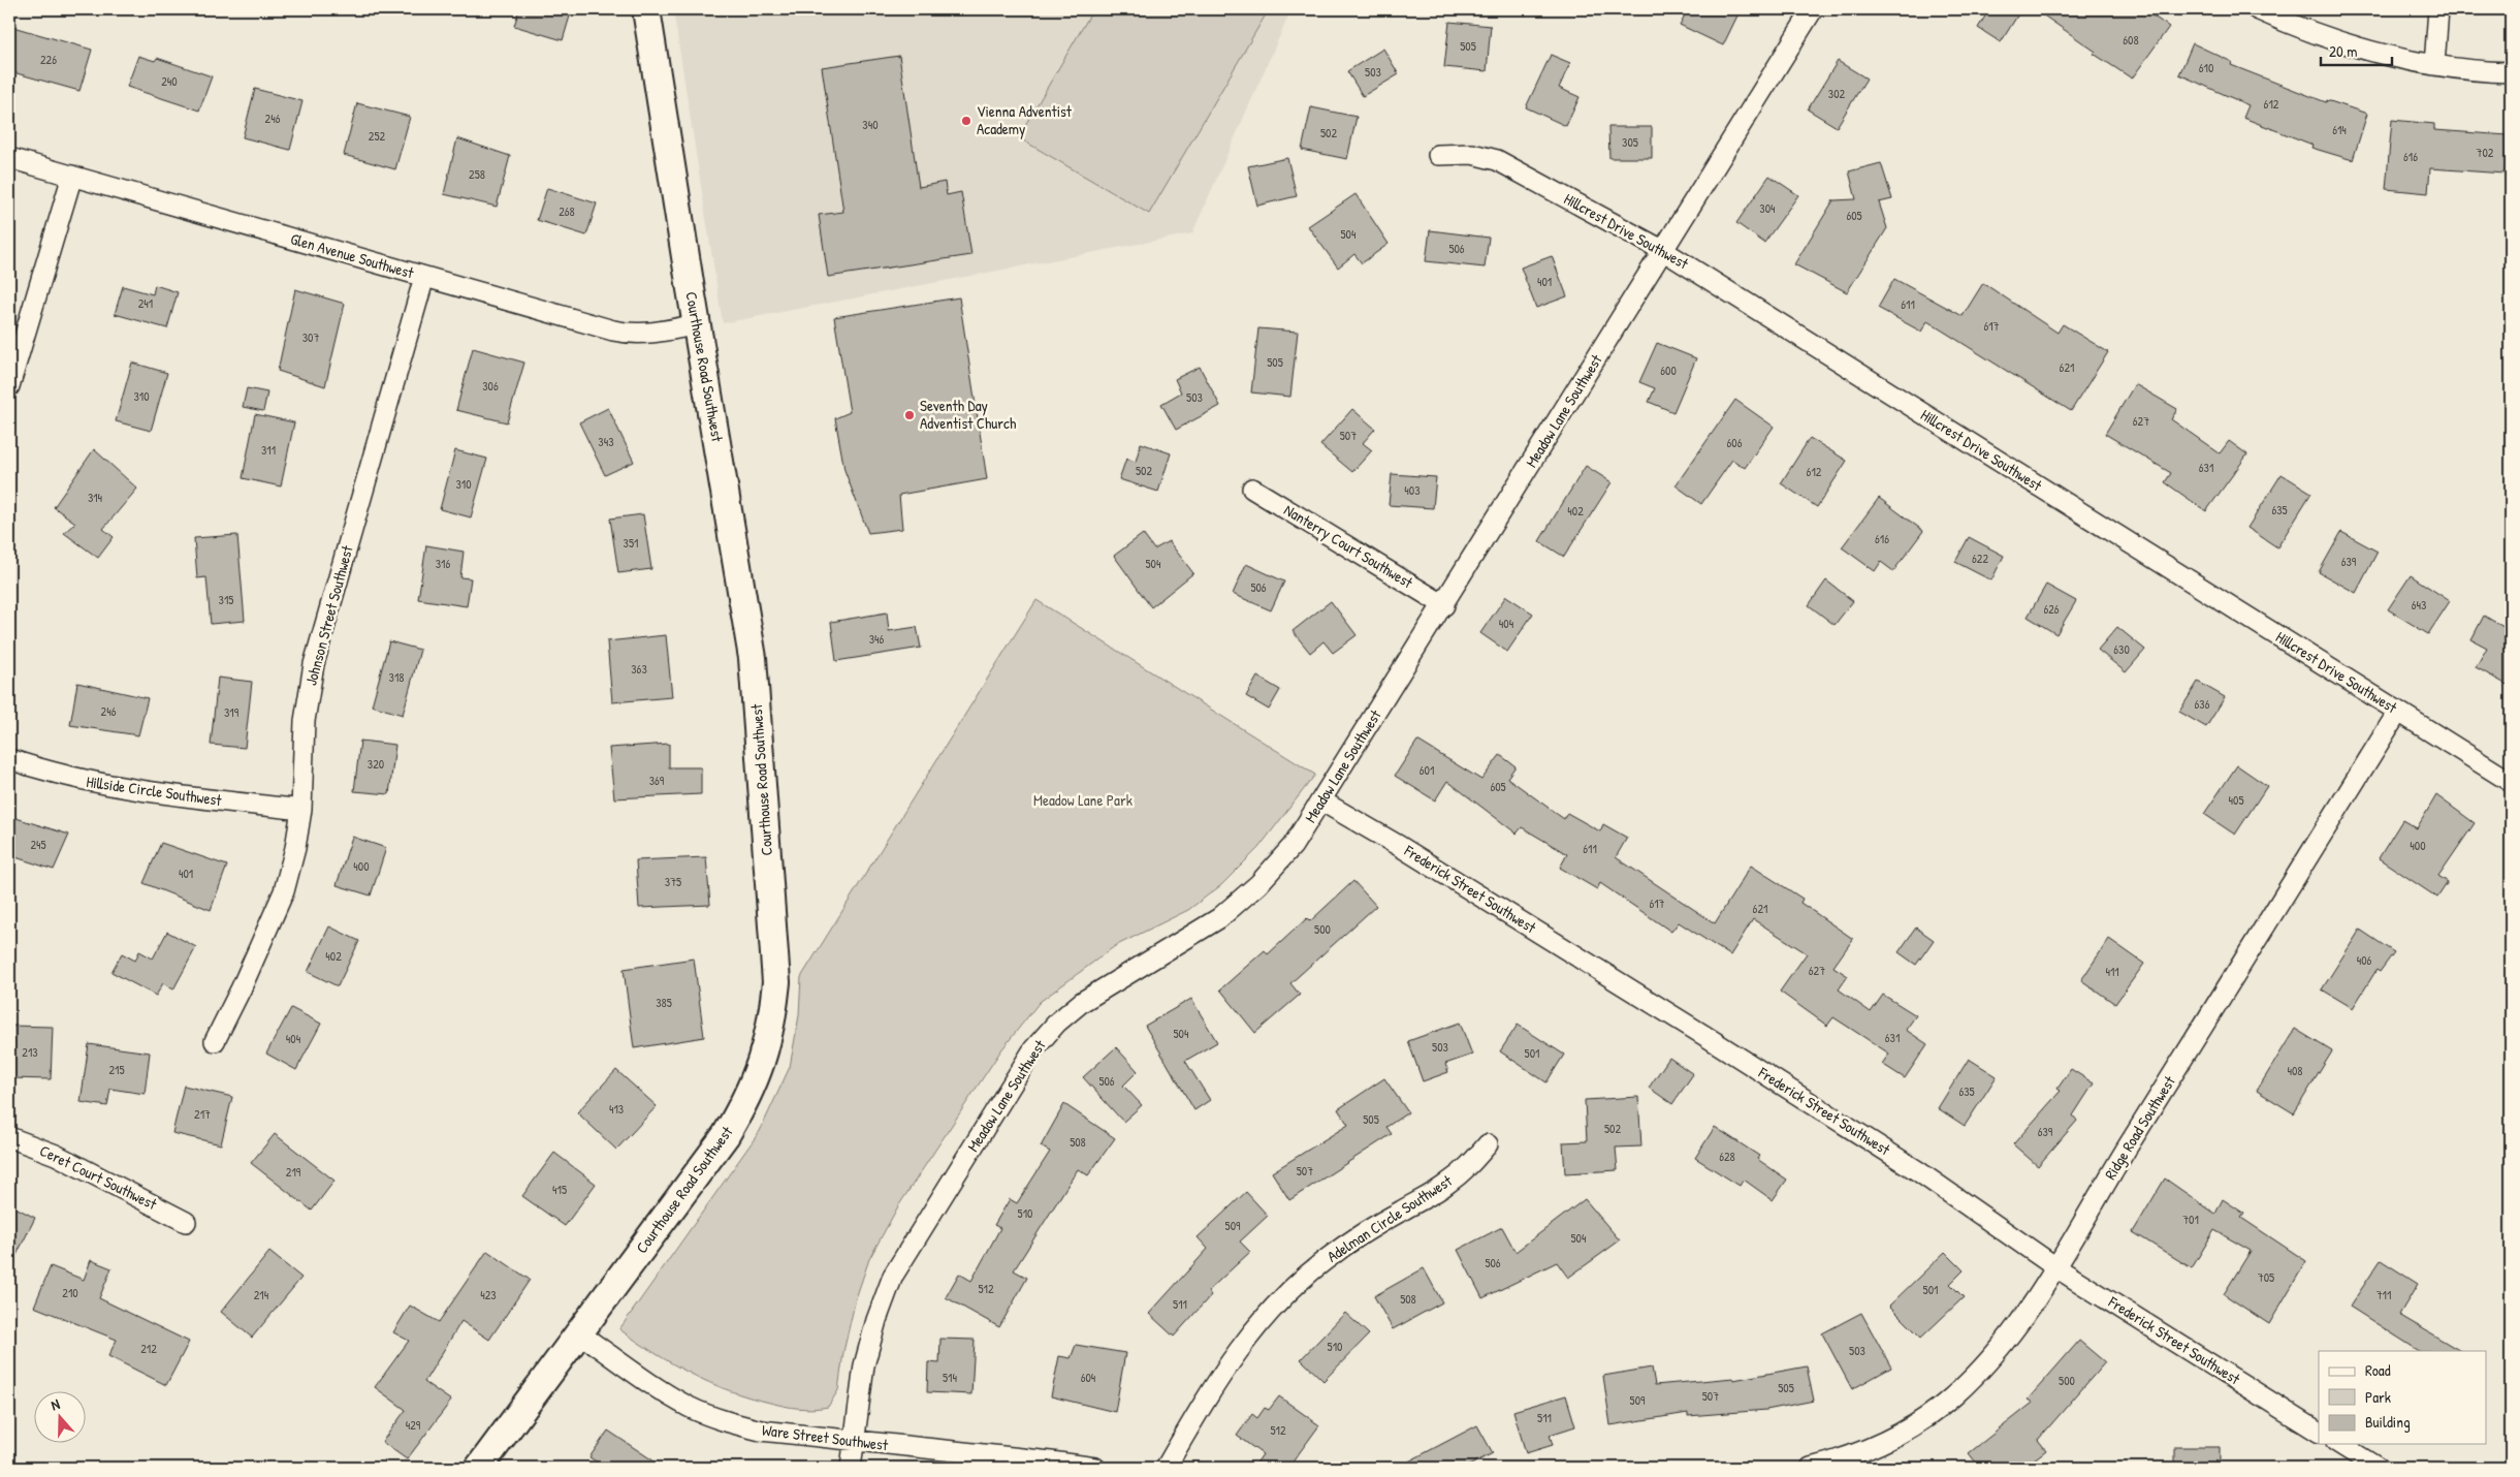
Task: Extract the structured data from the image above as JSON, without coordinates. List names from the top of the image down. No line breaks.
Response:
{"streets":{"street":["Hillcrest Drive Southwest","Glen Avenue Southwest","Courthouse Road Southwest","Meadow Lane Southwest","Nanterry Court Southwest","Johnson Street Southwest","Hillside Circle Southwest","Frederick Street Southwest","Ridge Road Southwest","Ceret Court Southwest","Adelman Circle Southwest","Ware Street Southwest"]},"crossings":[["Hillcrest Drive Southwest","Meadow Lane Southwest"],["Hillcrest Drive Southwest","Ridge Road Southwest"],["Glen Avenue Southwest","Courthouse Road Southwest"],["Glen Avenue Southwest","Johnson Street Southwest"],["Courthouse Road Southwest","Ware Street Southwest"],["Meadow Lane Southwest","Nanterry Court Southwest"],["Meadow Lane Southwest","Frederick Street Southwest"],["Meadow Lane Southwest","Ware Street Southwest"],["Johnson Street Southwest","Hillside Circle Southwest"],["Frederick Street Southwest","Ridge Road Southwest"]],"parks":["Meadow Lane Park"],"places":["Vienna Adventist Academy","Seventh Day Adventist Church"],"house_numbers":["608","505","226","610","503","240","302","612","246","340","614","502","252","305","702","616","258","304","268","605","504","506","401","241","611","617","307","505","621","600","306","310","503","627","507","343","606","311","631","502","612","310","403","314","635","402","616","351","622","639","316","504","506","315","643","626","404","346","630","363","318","636","246","319","320","601","369","605","405","245","400","611","400","401","375","617","621","500","402","406","627","411","385","504","631","404","503","213","501","215","408","506","635","413","217","505","502","639","508","628","507","219","415","510","701","509","504","506","705","512","501","210","214","423","711","508","511","510","212","503","514","604","500","505","507","509","511","429","512"],"legend":["Road","Park","Building"],"scale_bar":"20 m","north":"top"}
